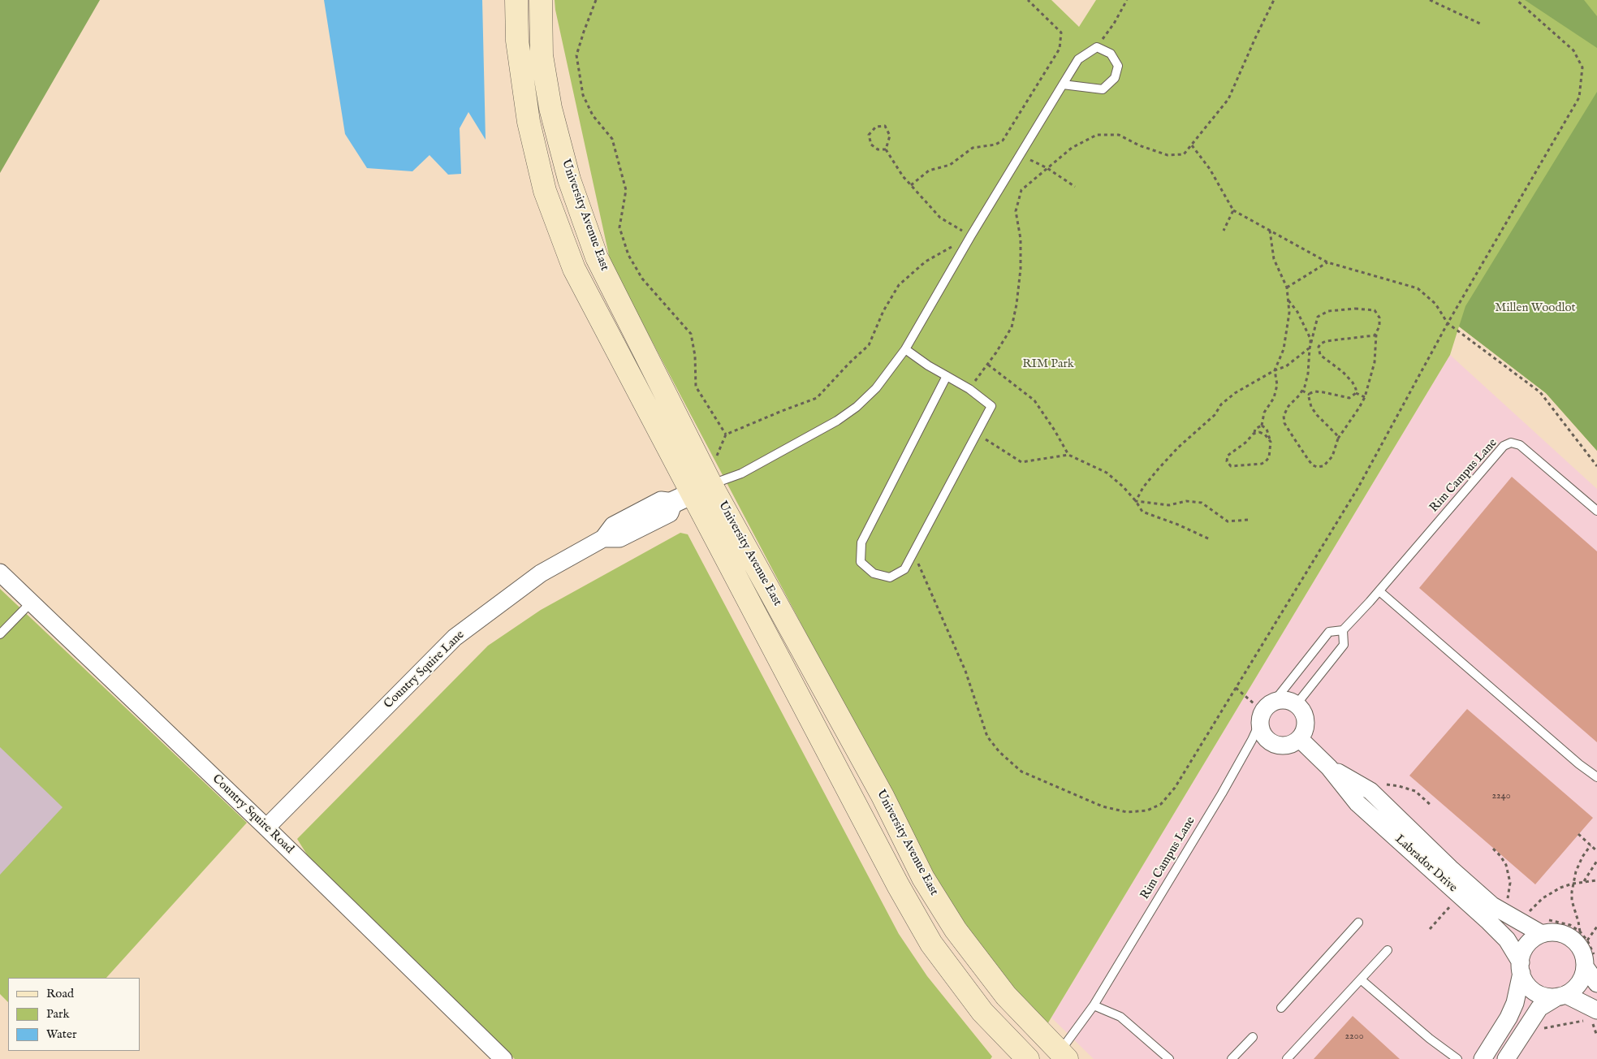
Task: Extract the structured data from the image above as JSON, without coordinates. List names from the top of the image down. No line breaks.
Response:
{"streets":{"main road":["University Avenue East"],"street":["Country Squire Lane","Country Squire Road","Labrador Drive"],"lane":["Rim Campus Lane"]},"crossings":[["University Avenue East","Rim Campus Lane"],["University Avenue East","Country Squire Lane"],["Rim Campus Lane","Labrador Drive"],["Country Squire Lane","Country Squire Road"]],"parks":["Millen Woodlot","RIM Park"],"house_numbers":["2240","2200"],"legend":["Road","Park","Water"]}
